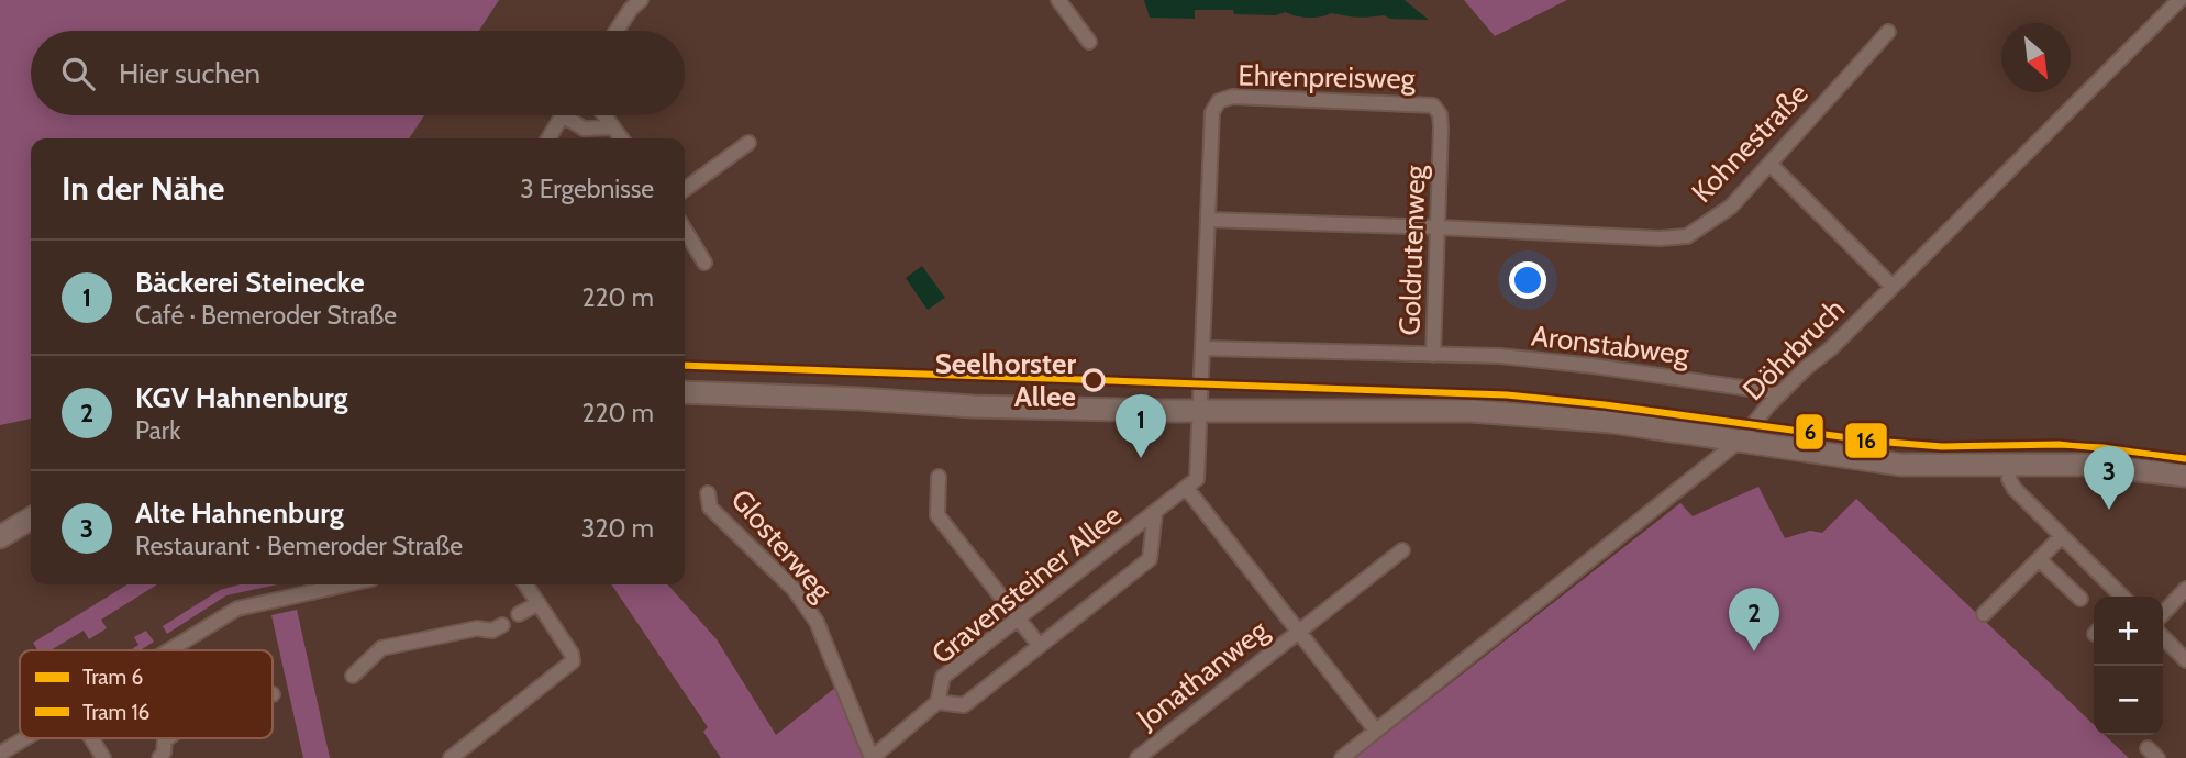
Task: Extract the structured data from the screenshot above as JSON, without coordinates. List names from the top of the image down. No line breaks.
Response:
{"streets":{"street":["Ehrenpreisweg","Kohnestraße","Goldrutenweg","Aronstabweg","Döhrbruch","Glosterweg","Gravensteiner Allee","Jonathanweg"]},"crossings":[["Ehrenpreisweg","Kohnestraße"],["Ehrenpreisweg","Goldrutenweg"],["Kohnestraße","Goldrutenweg"],["Goldrutenweg","Aronstabweg"],["Aronstabweg","Döhrbruch"],["Glosterweg","Gravensteiner Allee"]],"places":["Seelhorster Allee"],"lines":["tram line 6","tram line 16"],"legend":["Tram 6","Tram 16"],"north":"bottom right","page":{"search":"Hier suchen","heading":["In der Nähe","3 Ergebnisse"],"list":[{"mark":"1","name":"Bäckerei Steinecke","note":"Café · Bemeroder Straße","value":"220 m"},{"mark":"2","name":"KGV Hahnenburg","note":"Park","value":"220 m"},{"mark":"3","name":"Alte Hahnenburg","note":"Restaurant · Bemeroder Straße","value":"320 m"}],"pins":["1","3","2"],"map_buttons":["+","−"]}}
